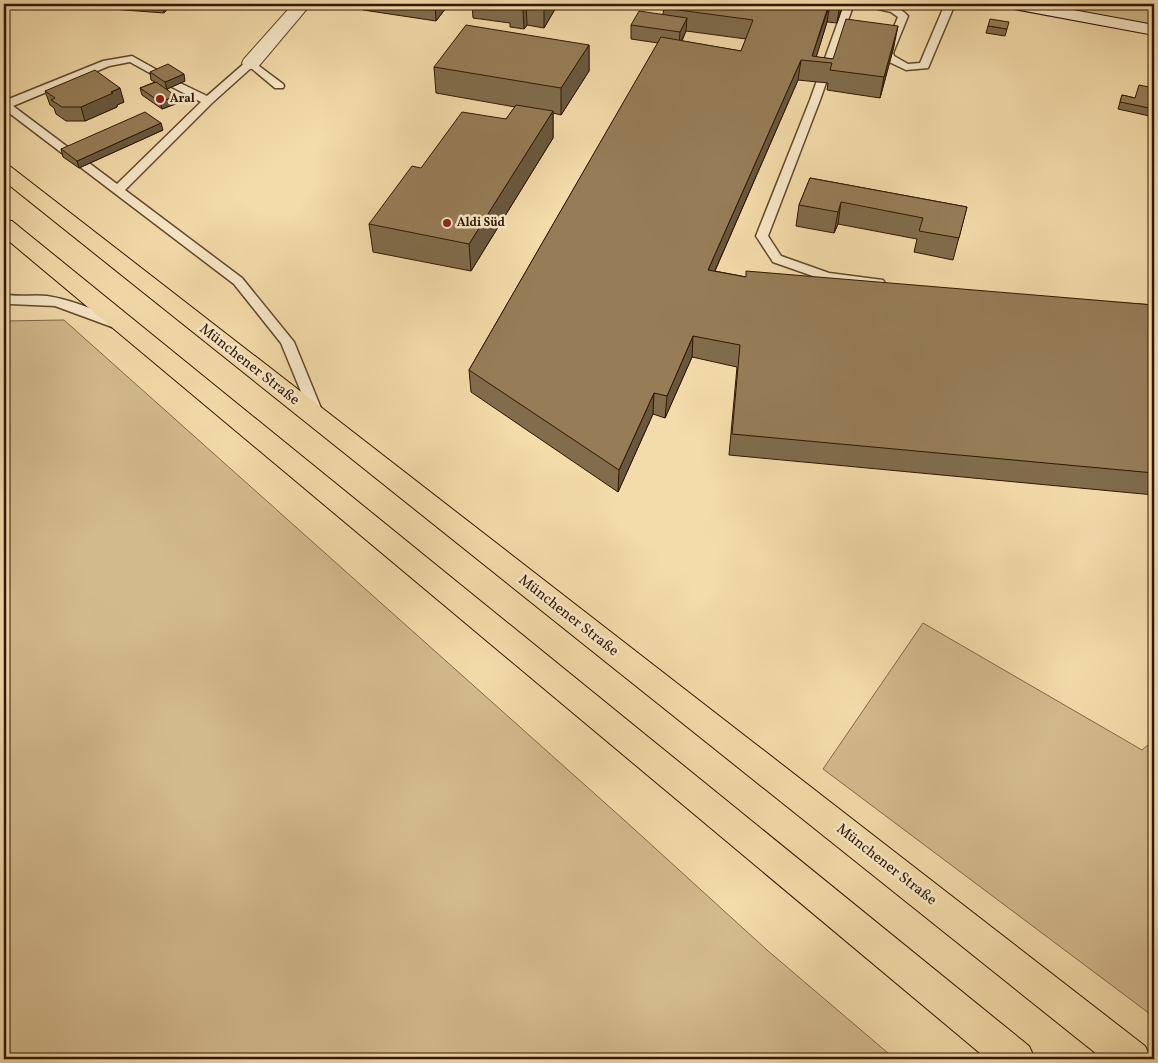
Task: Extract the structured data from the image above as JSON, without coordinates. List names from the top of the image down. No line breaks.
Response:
{"streets":{"main road":["Münchener Straße"]},"places":["Aral","Aldi Süd"]}
